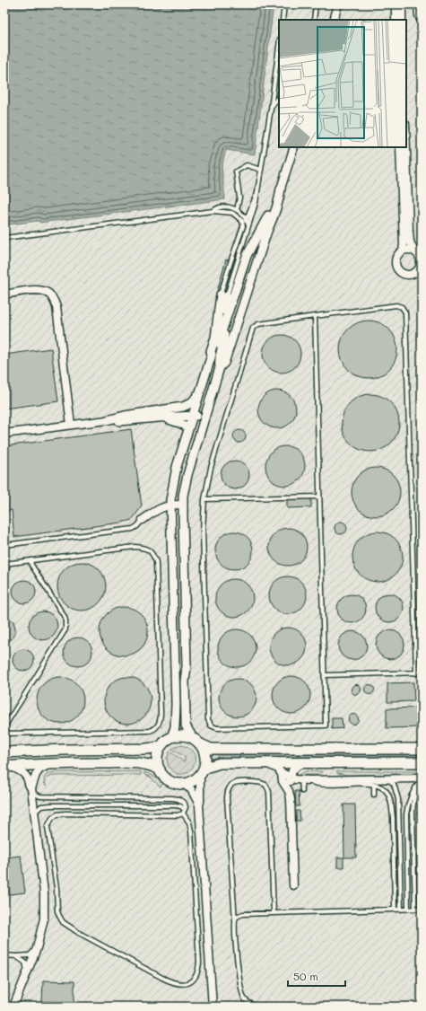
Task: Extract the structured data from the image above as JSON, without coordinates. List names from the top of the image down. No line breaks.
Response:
{"scale_bar":"50 m"}
